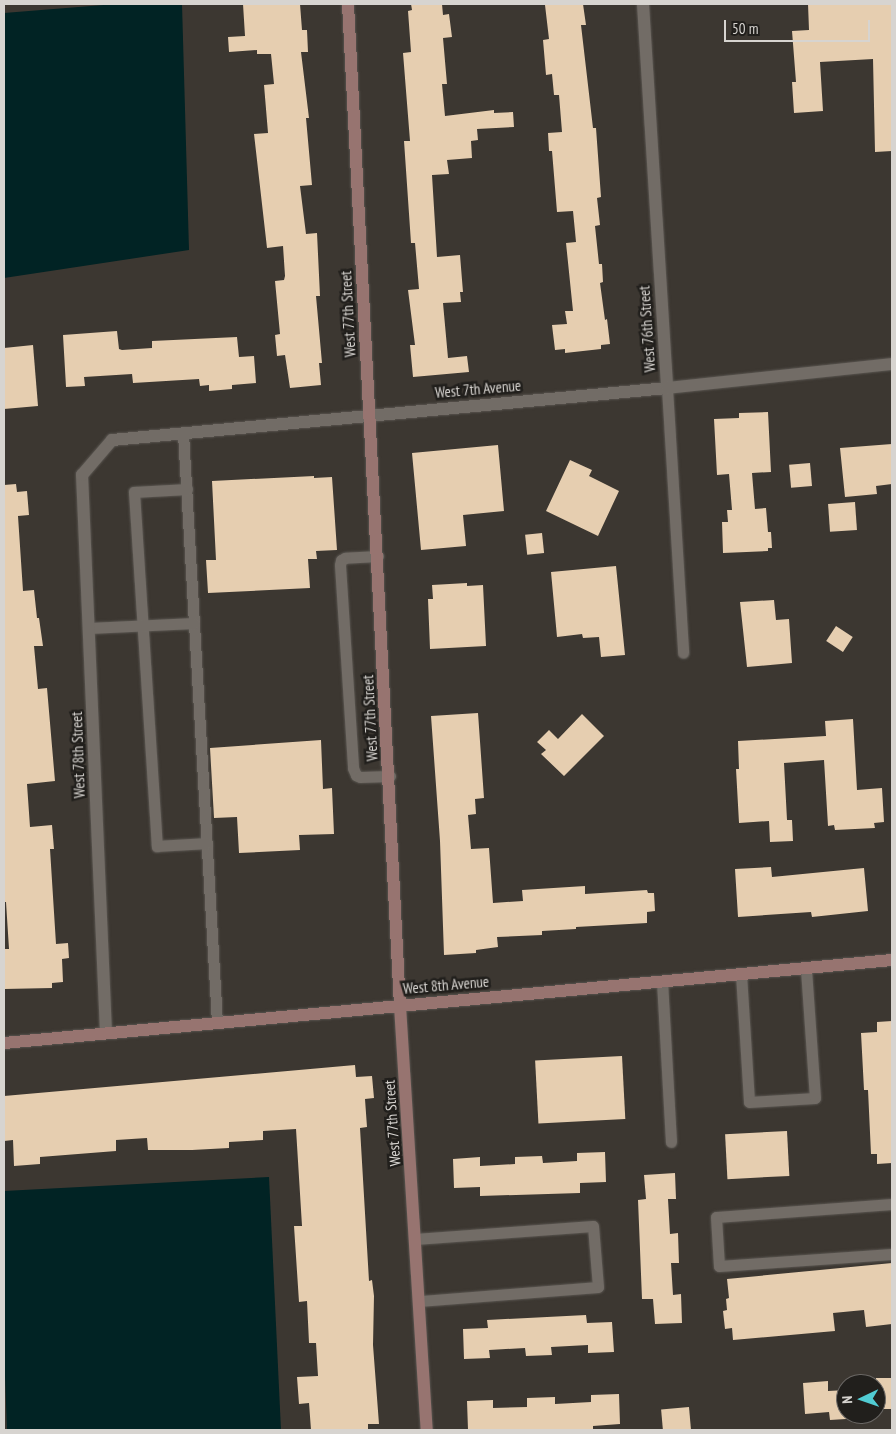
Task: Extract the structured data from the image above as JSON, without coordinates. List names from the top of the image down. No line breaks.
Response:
{"streets":{"street":["West 77th Street","West 76th Street","West 7th Avenue","West 78th Street","West 8th Avenue"]},"crossings":[["West 77th Street","West 7th Avenue"],["West 77th Street","West 8th Avenue"],["West 76th Street","West 7th Avenue"],["West 7th Avenue","West 78th Street"],["West 78th Street","West 8th Avenue"]],"scale_bar":"50 m","north":"left"}
